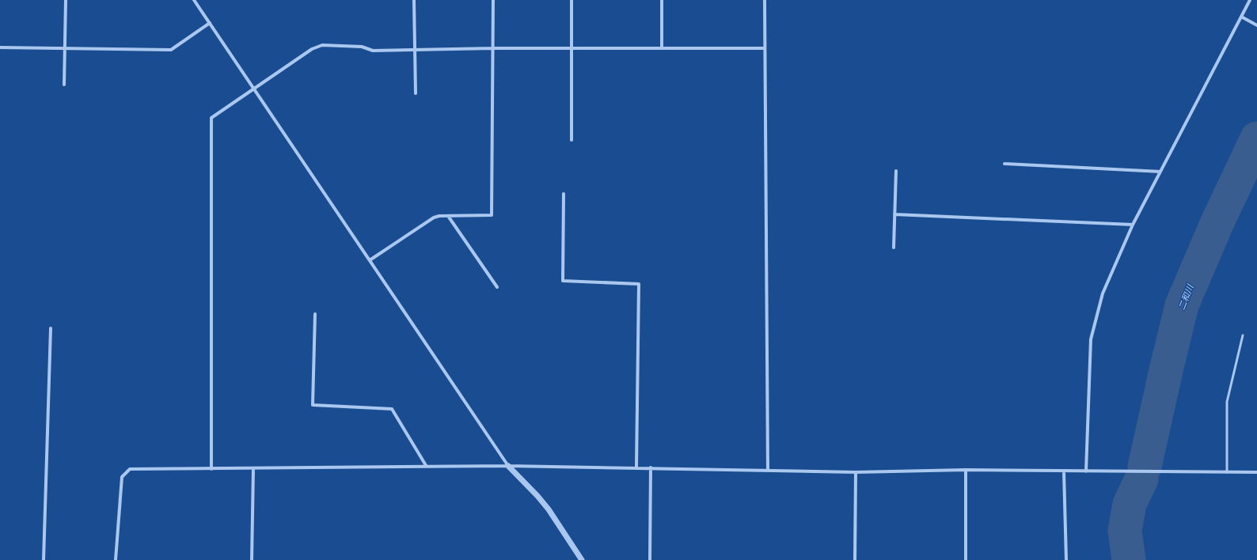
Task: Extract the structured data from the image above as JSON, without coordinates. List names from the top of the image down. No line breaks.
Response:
{"water":["二和川"]}
